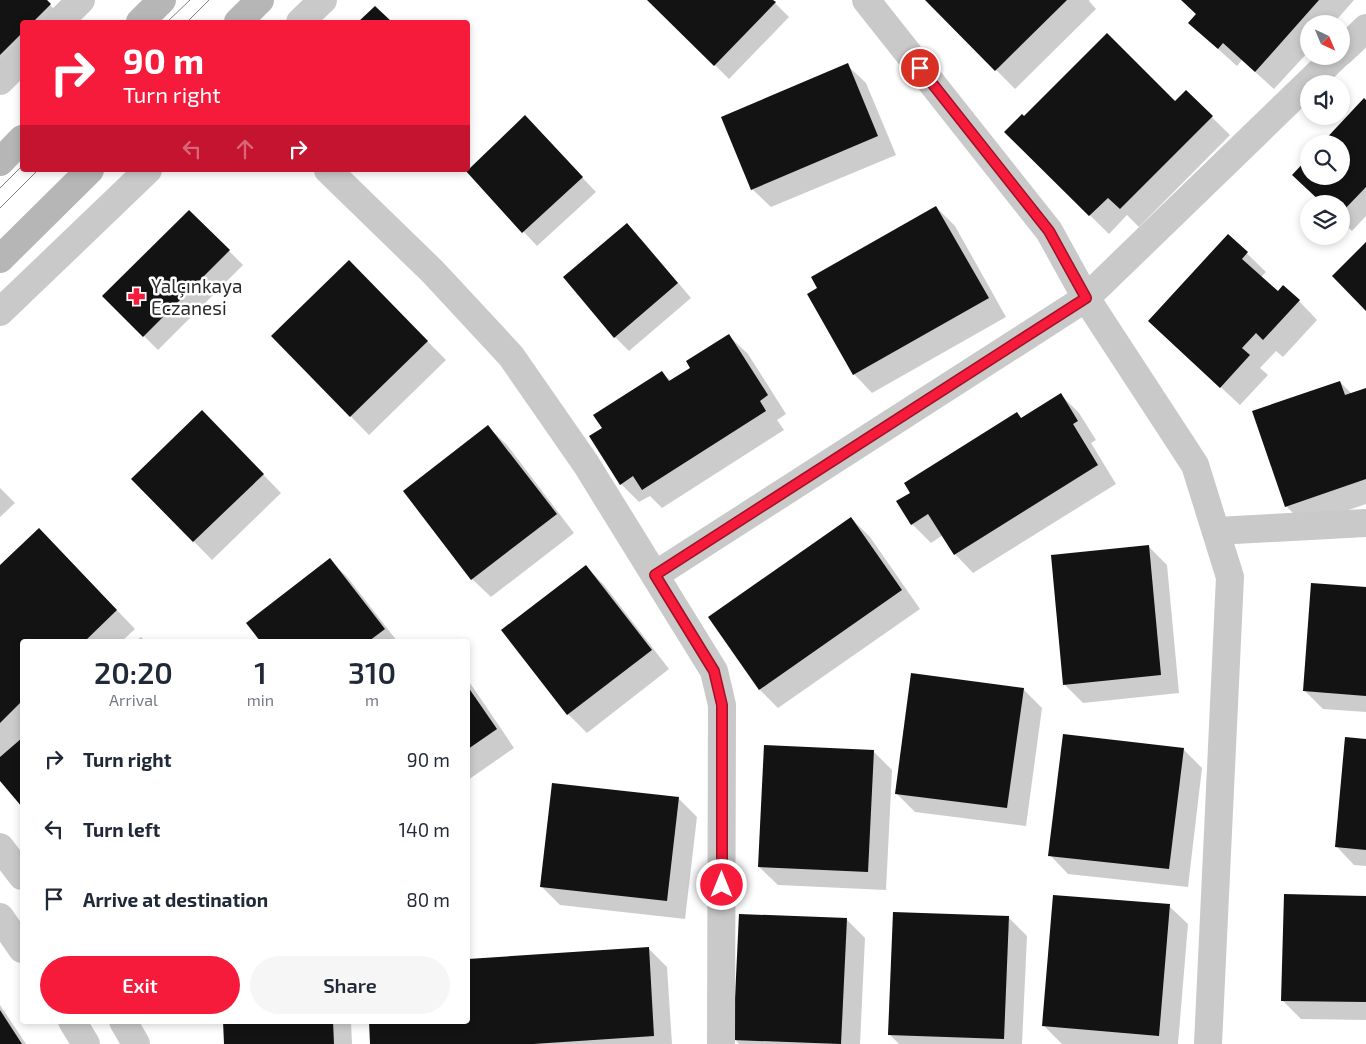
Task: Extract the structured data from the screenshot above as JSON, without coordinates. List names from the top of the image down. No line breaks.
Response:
{"places":{"pharmacy":["Yalçınkaya Eczanesi"]},"north":"bottom right","page":{"turn":["90 m","Turn right"],"eta":["20:20","Arrival","1","min","310","m"],"list":[{"name":"Turn right","value":"90 m"},{"name":"Turn left","value":"140 m"},{"name":"Arrive at destination","value":"80 m"}],"buttons":["Exit","Share"]}}
